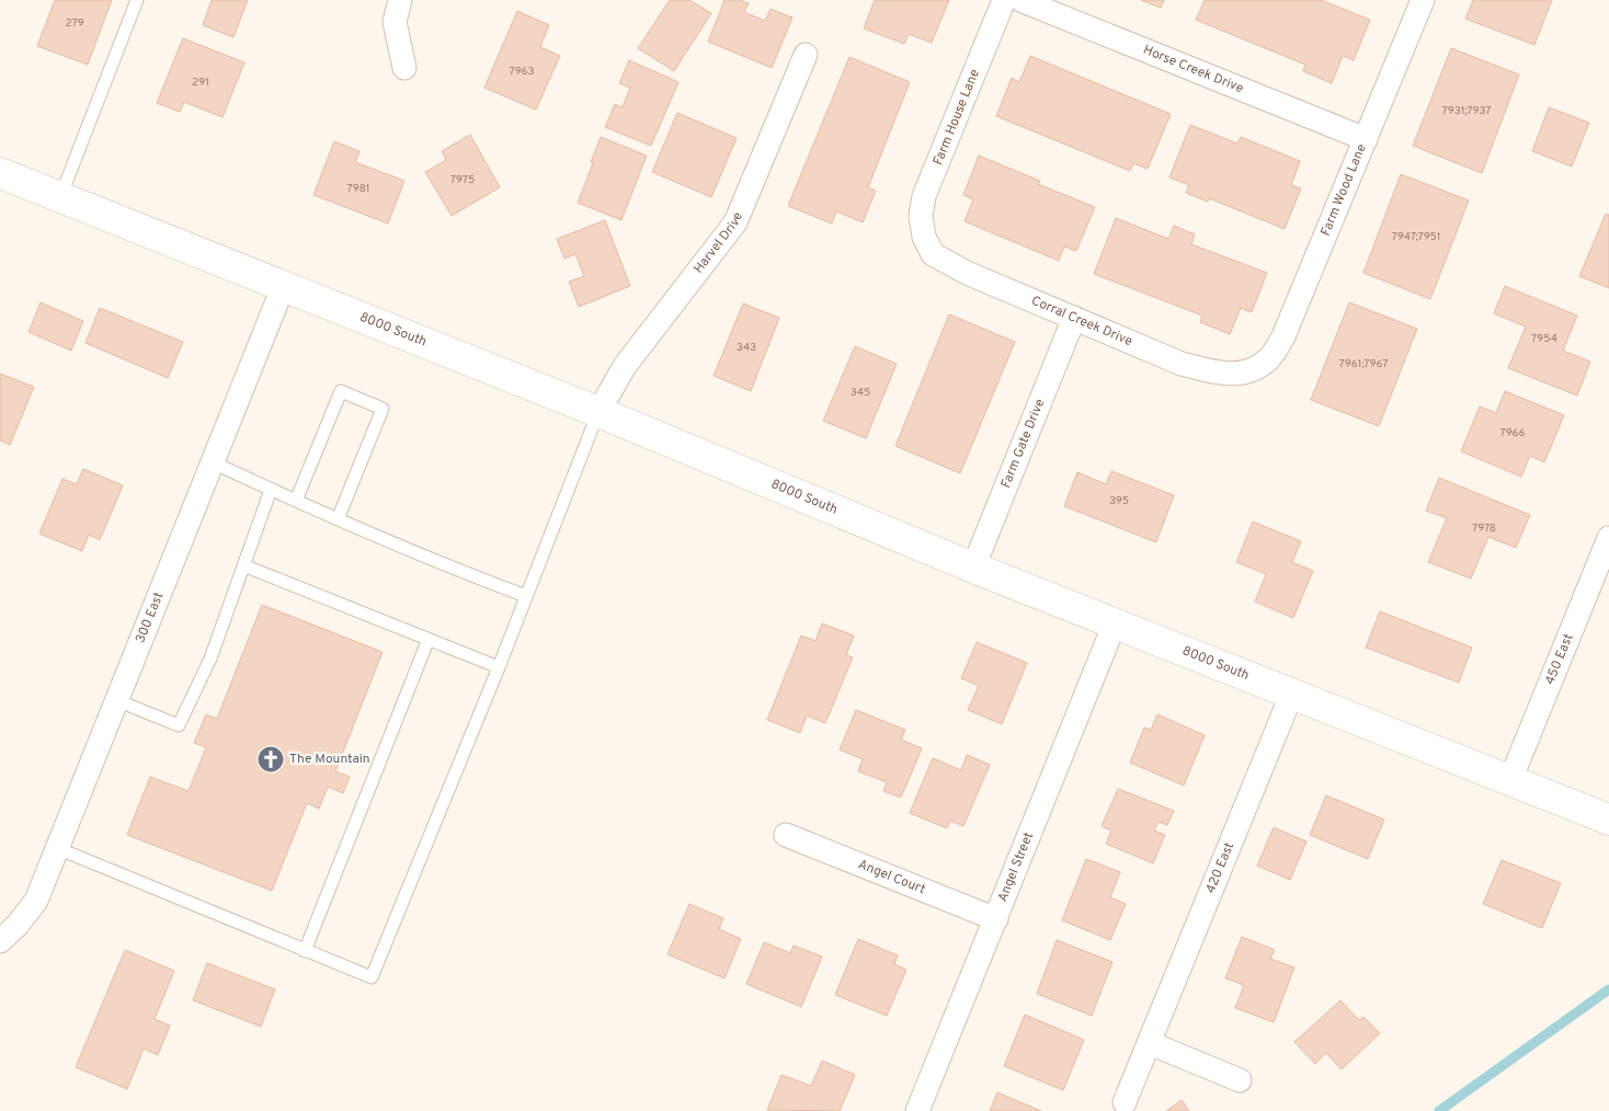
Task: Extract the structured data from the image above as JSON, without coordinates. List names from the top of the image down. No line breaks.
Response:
{"streets":{"street":["Horse Creek Drive","Farm House Lane","Farm Wood Lane","Harvel Drive","Corral Creek Drive","8000 South","Farm Gate Drive","300 East","450 East","Angel Street","420 East","Angel Court"]},"crossings":[["Horse Creek Drive","Farm Wood Lane"],["Farm House Lane","Corral Creek Drive"],["Farm Wood Lane","Corral Creek Drive"],["Harvel Drive","8000 South"],["Corral Creek Drive","Farm Gate Drive"],["8000 South","Farm Gate Drive"],["8000 South","300 East"],["8000 South","450 East"],["8000 South","Angel Street"],["8000 South","420 East"],["Angel Street","Angel Court"]],"places":{"church":["The Mountain"]},"house_numbers":["279","7963","291","7931;7937","7975","7981","7947;7951","7954","343","7961;7967","345","7966","395","7978"]}
